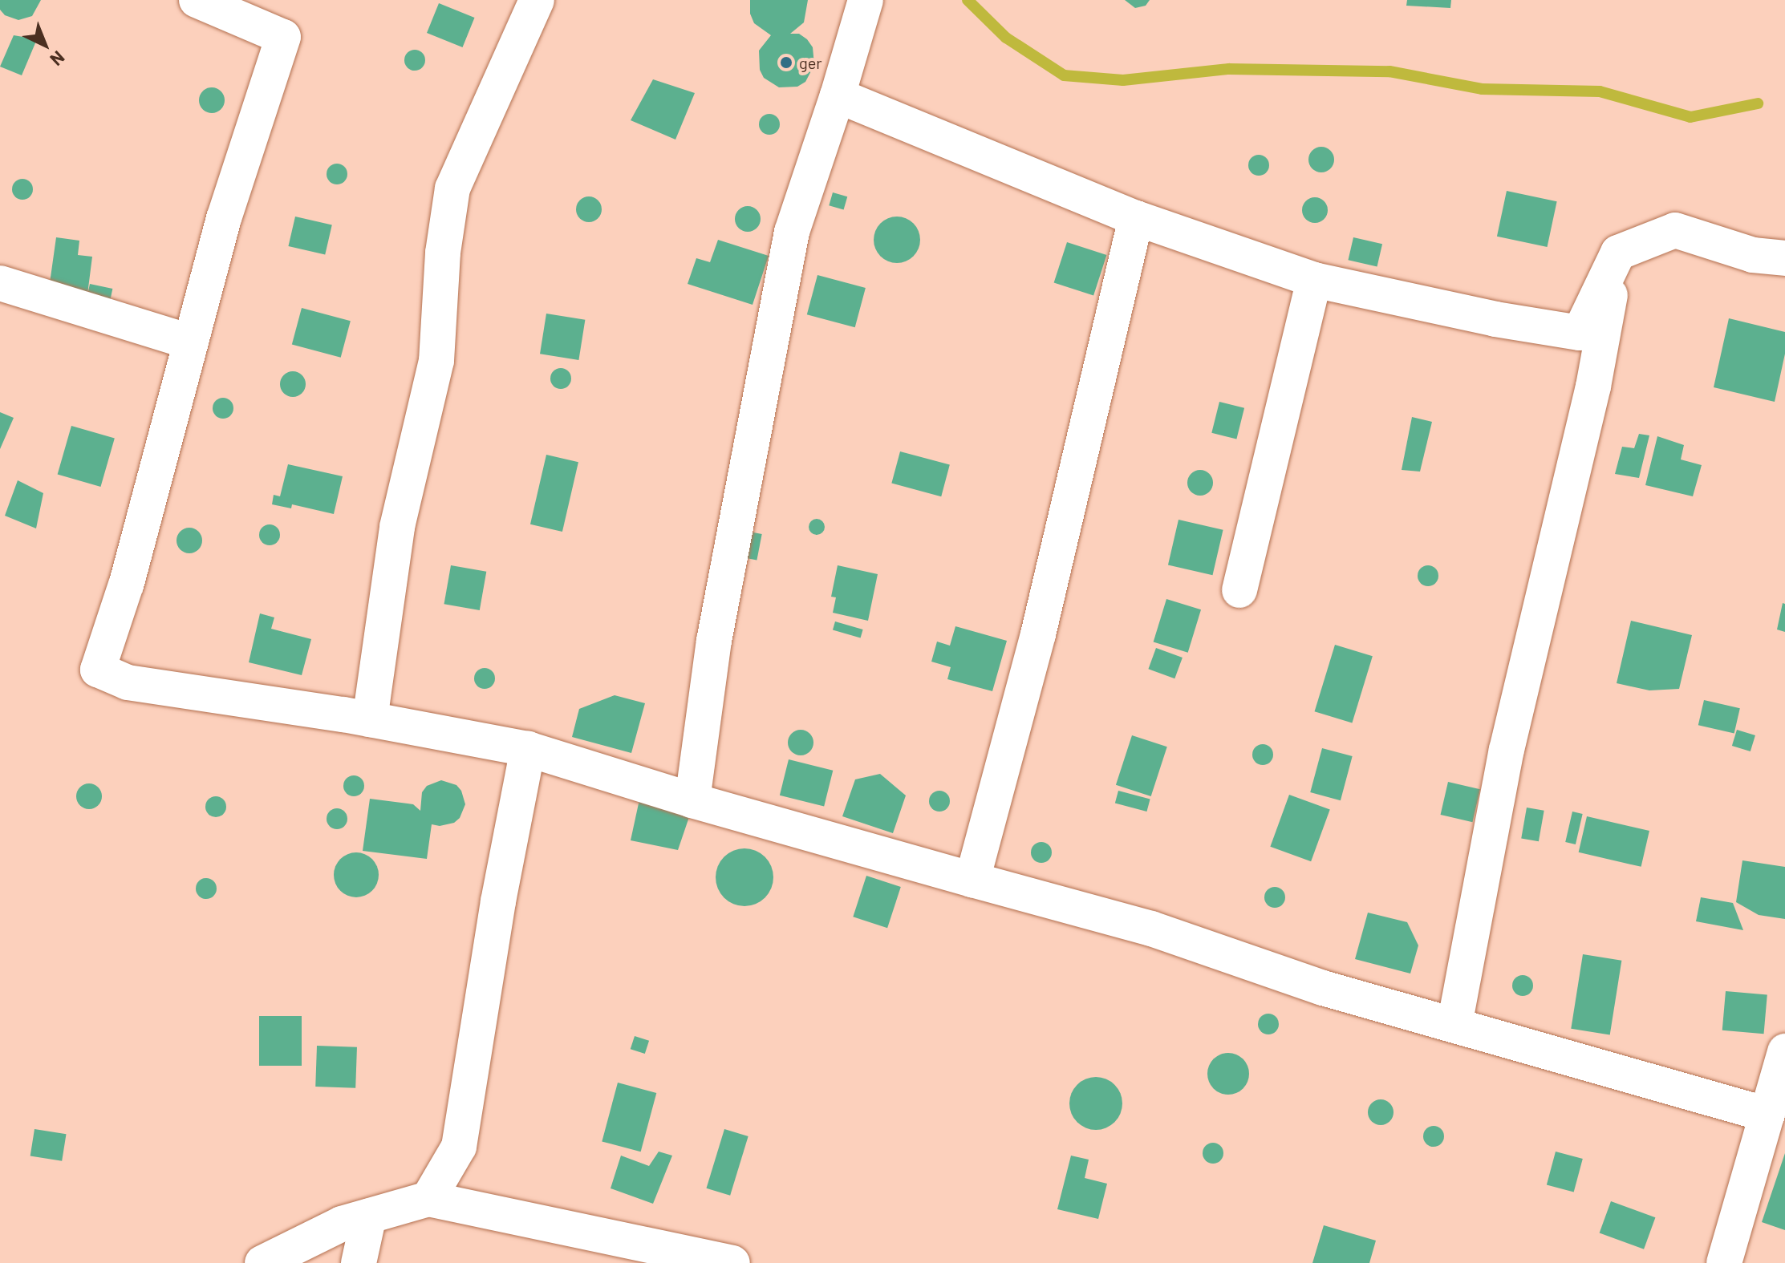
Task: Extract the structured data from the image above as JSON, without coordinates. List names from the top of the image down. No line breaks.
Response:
{"places":["ger"],"north":"bottom right"}
